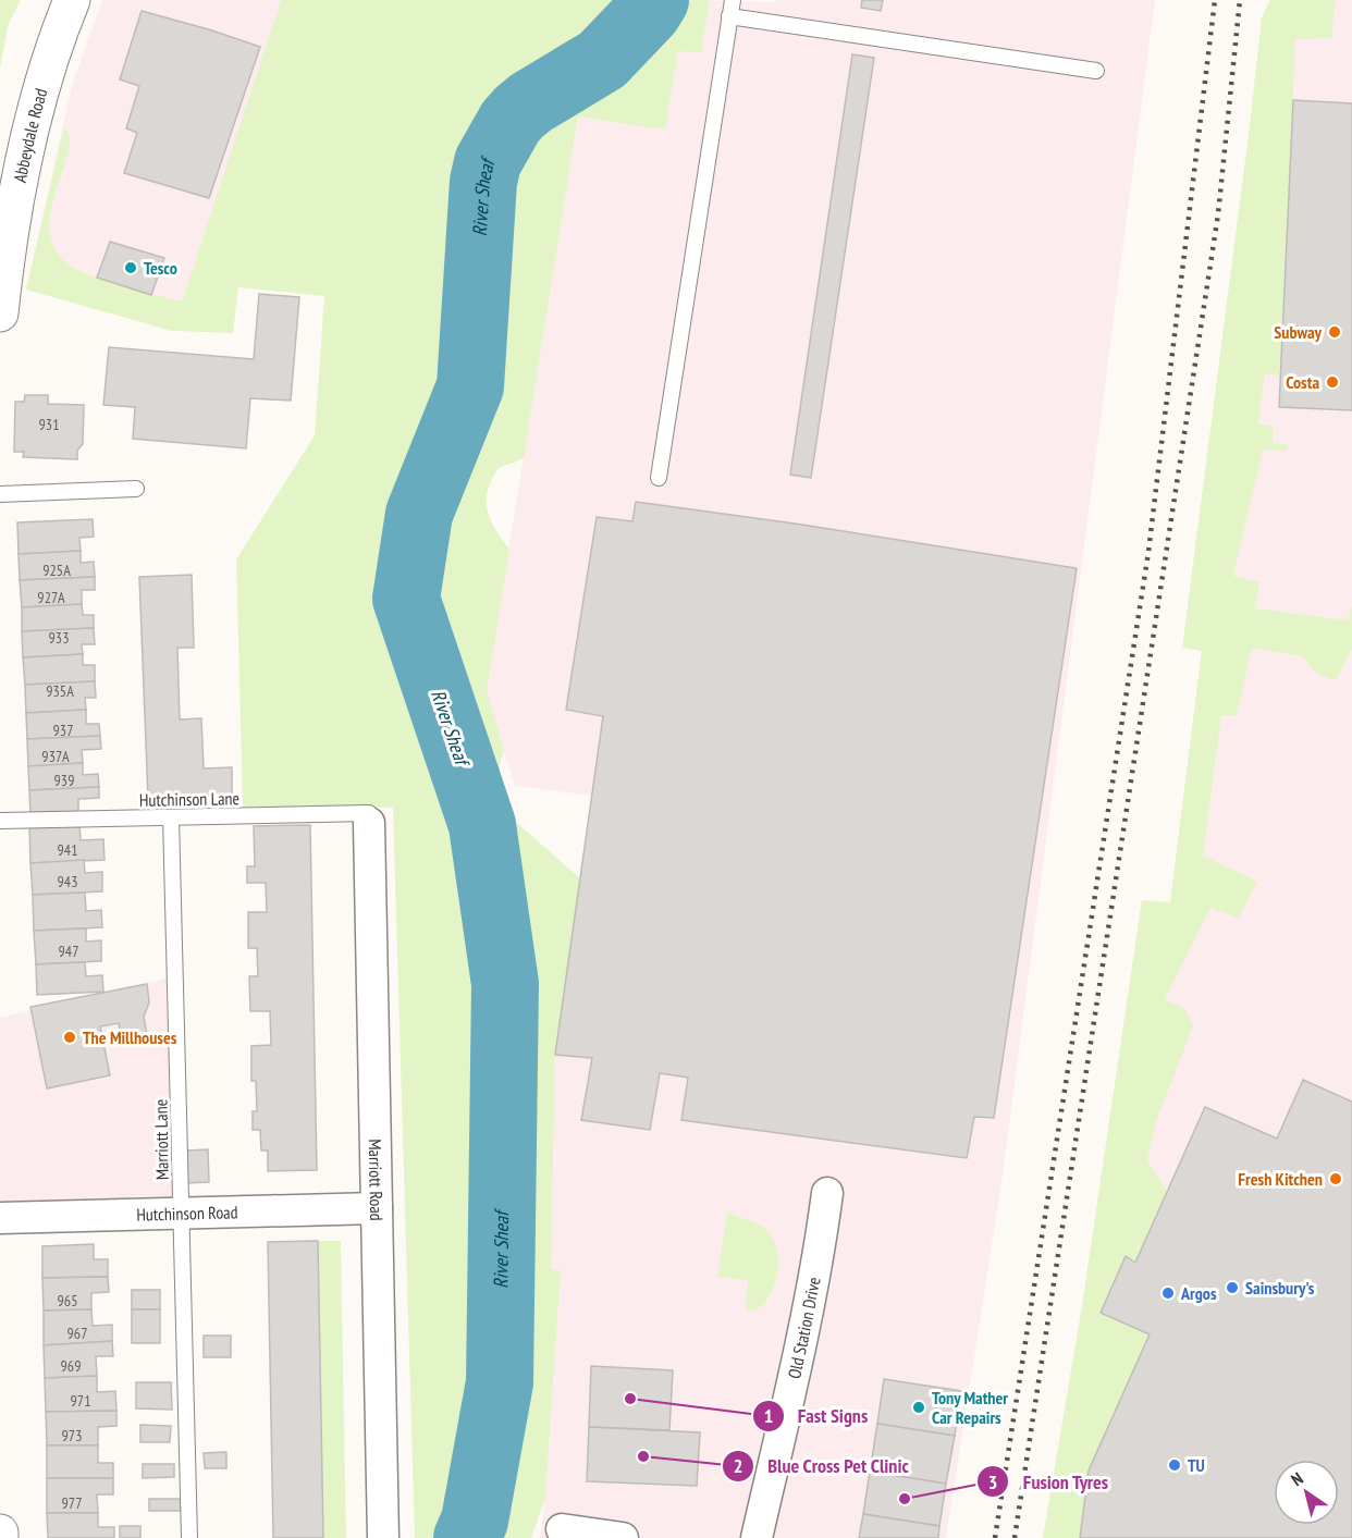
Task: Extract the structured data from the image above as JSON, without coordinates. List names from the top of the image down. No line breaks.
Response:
{"streets":{"main road":["Abbeydale Road"],"street":["Marriott Road","Hutchinson Road","Old Station Drive"],"lane":["Hutchinson Lane","Marriott Lane"]},"crossings":[["Hutchinson Lane","Marriott Lane"],["Hutchinson Lane","Marriott Road"],["Marriott Lane","Hutchinson Road"],["Marriott Road","Hutchinson Road"]],"water":["River Sheaf"],"places":["Tesco","Subway","Costa","The Millhouses","Fresh Kitchen","Sainsbury's","Argos","Fast Signs","Tony Mather Car Repairs","Blue Cross Pet Clinic","TU","Fusion Tyres"],"house_numbers":["931","925A","927A","933","935A","937","937A","939","941","943","947","965","967","969","971","973","977"],"north":"top left"}
